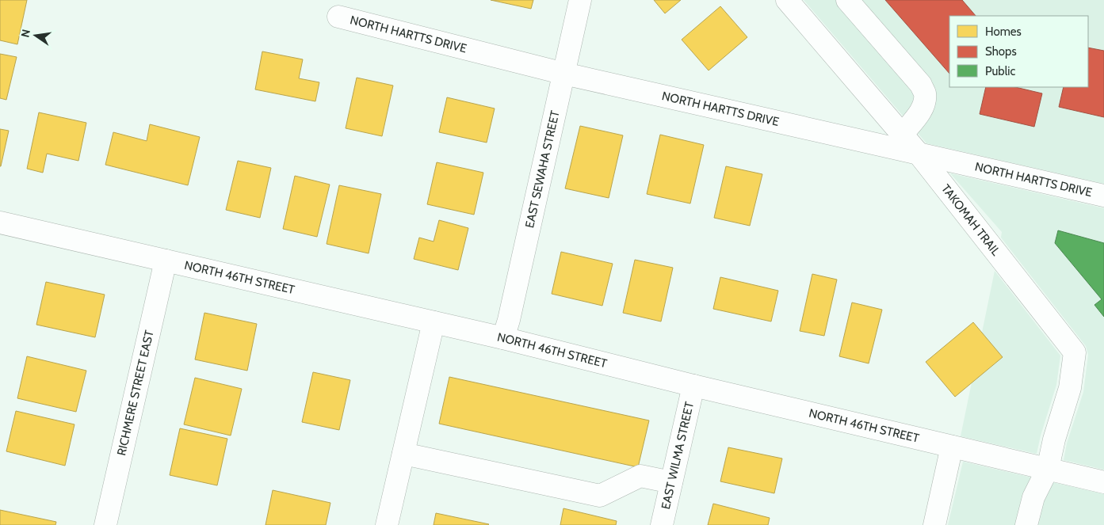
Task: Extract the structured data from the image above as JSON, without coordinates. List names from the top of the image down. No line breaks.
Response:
{"streets":{"street":["NORTH HARTTS DRIVE","EAST SEWAHA STREET","TAKOMAH TRAIL","NORTH 46TH STREET","RICHMERE STREET EAST","EAST WILMA STREET"]},"crossings":[["NORTH HARTTS DRIVE","EAST SEWAHA STREET"],["NORTH HARTTS DRIVE","TAKOMAH TRAIL"],["EAST SEWAHA STREET","NORTH 46TH STREET"],["TAKOMAH TRAIL","NORTH 46TH STREET"],["NORTH 46TH STREET","RICHMERE STREET EAST"],["NORTH 46TH STREET","EAST WILMA STREET"]],"legend":["Homes","Shops","Public"],"north":"left"}
